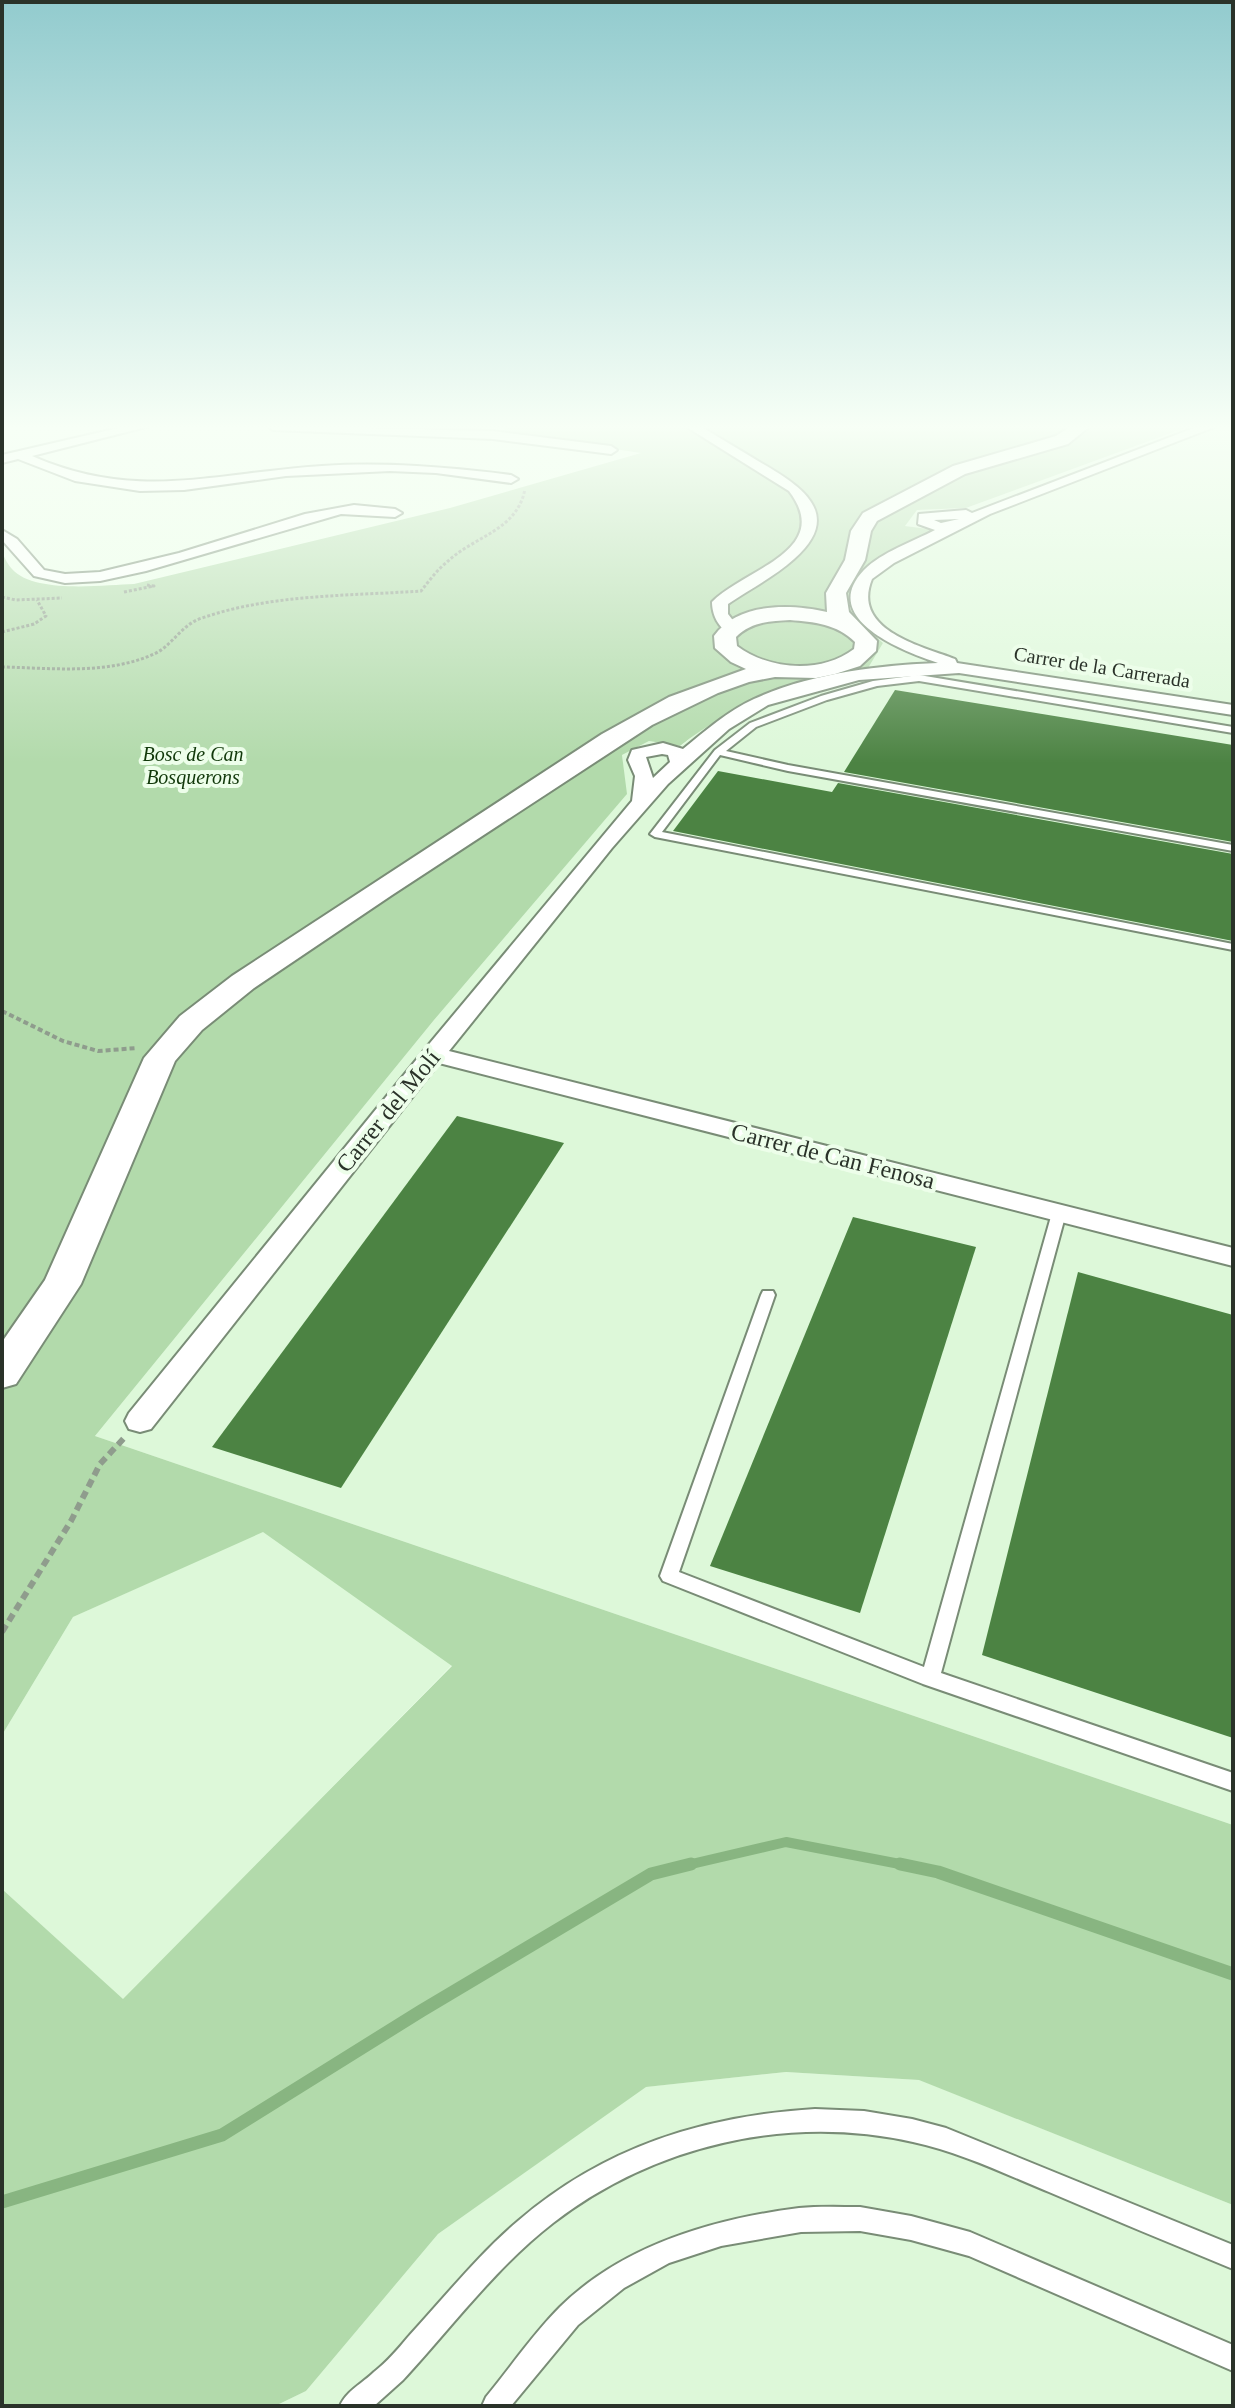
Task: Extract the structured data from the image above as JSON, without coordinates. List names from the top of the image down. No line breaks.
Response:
{"streets":{"street":["Carrer de la Carrerada","Carrer del Molí","Carrer de Can Fenosa"]},"crossings":[["Carrer de la Carrerada","Carrer del Molí"],["Carrer del Molí","Carrer de Can Fenosa"]],"parks":["Bosc de Can Bosquerons"]}
